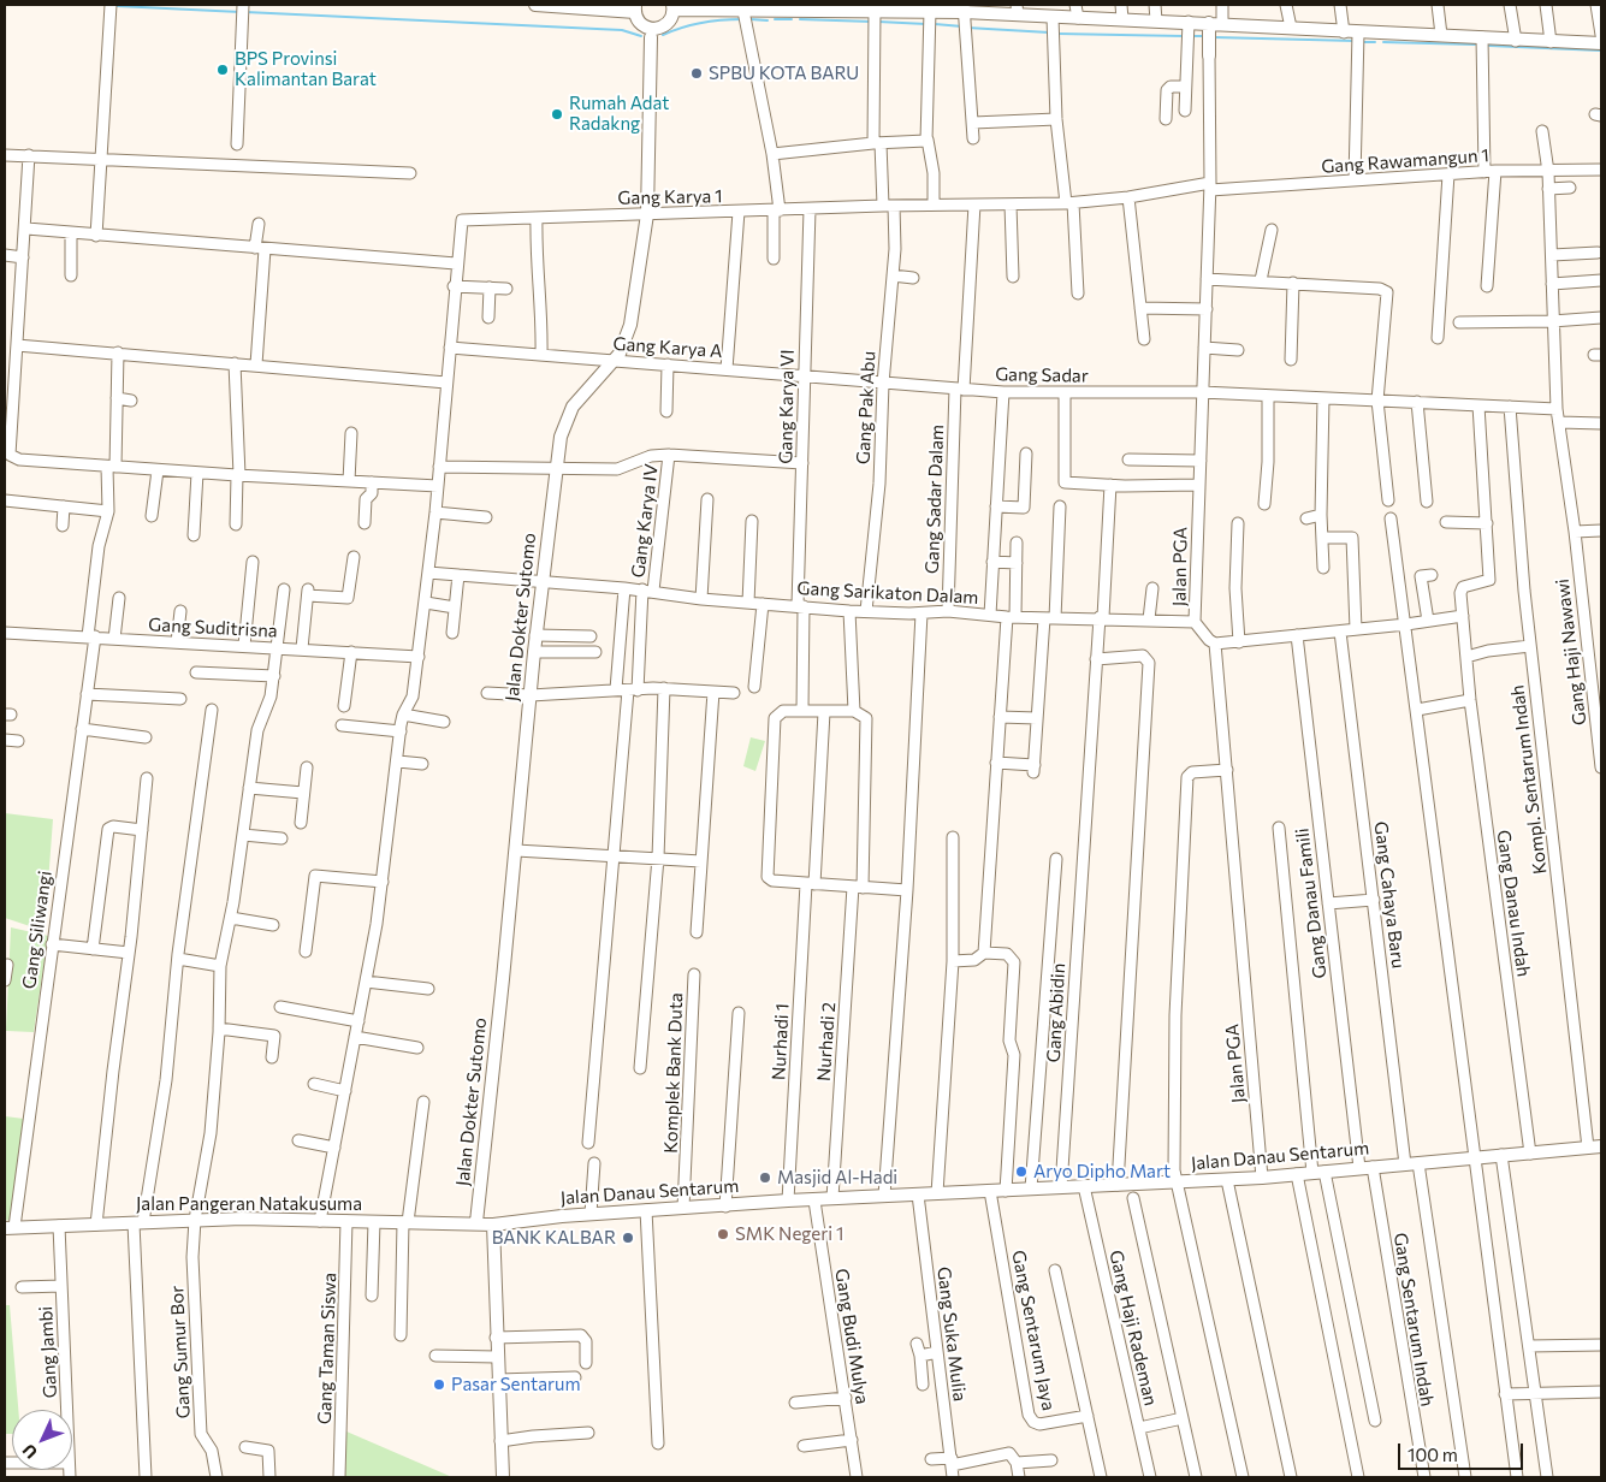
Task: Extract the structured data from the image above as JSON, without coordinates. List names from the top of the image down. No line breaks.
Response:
{"streets":{"street":["Gang Rawamangun 1","Gang Karya 1","Gang Karya A","Gang Sadar","Gang Karya VI","Gang Pak Abu","Gang Sadar Dalam","Gang Karya IV","Jalan PGA","Gang Sarikaton Dalam","Jalan Dokter Sutomo","Gang Suditrisna","Gang Haji Nawawi","Kompl. Sentarum Indah","Gang Cahaya Baru","Gang Danau Famili","Gang Danau Indah","Gang Siliwangi","Gang Abidin","Nurhadi 1","Nurhadi 2","Komplek Bank Duta","Jalan Danau Sentarum","Jalan Pangeran Natakusuma","Gang Sentarum Indah","Gang Haji Rademan","Gang Sentarum Jaya","Gang Suka Mulia","Gang Budi Mulya","Gang Taman Siswa","Gang Jambi","Gang Sumur Bor"]},"crossings":[["Gang Rawamangun 1","Gang Karya 1"],["Gang Rawamangun 1","Jalan PGA"],["Gang Rawamangun 1","Gang Haji Nawawi"],["Gang Karya 1","Gang Karya A"],["Gang Karya 1","Gang Karya VI"],["Gang Karya 1","Gang Pak Abu"],["Gang Karya 1","Gang Sadar Dalam"],["Gang Karya 1","Gang Sarikaton Dalam"],["Gang Karya 1","Jalan Dokter Sutomo"],["Gang Karya 1","Gang Suditrisna"],["Gang Karya 1","Jalan Pangeran Natakusuma"],["Gang Karya A","Gang Sadar"],["Gang Karya A","Gang Karya VI"],["Gang Karya A","Gang Pak Abu"],["Gang Karya A","Jalan Dokter Sutomo"],["Gang Sadar","Gang Pak Abu"],["Gang Sadar","Gang Sadar Dalam"],["Gang Sadar","Jalan PGA"],["Gang Sadar","Gang Haji Nawawi"],["Gang Sadar","Kompl. Sentarum Indah"],["Gang Karya VI","Gang Sarikaton Dalam"],["Gang Pak Abu","Gang Sarikaton Dalam"],["Gang Sadar Dalam","Gang Sarikaton Dalam"],["Gang Karya IV","Gang Sarikaton Dalam"],["Jalan PGA","Gang Sarikaton Dalam"],["Jalan PGA","Jalan Danau Sentarum"],["Gang Sarikaton Dalam","Jalan Dokter Sutomo"],["Gang Sarikaton Dalam","Gang Abidin"],["Jalan Dokter Sutomo","Jalan Pangeran Natakusuma"],["Gang Suditrisna","Gang Siliwangi"],["Gang Suditrisna","Gang Sumur Bor"],["Kompl. Sentarum Indah","Jalan Danau Sentarum"],["Gang Cahaya Baru","Jalan Danau Sentarum"],["Gang Danau Famili","Jalan Danau Sentarum"],["Gang Danau Indah","Jalan Danau Sentarum"],["Gang Siliwangi","Jalan Pangeran Natakusuma"],["Gang Abidin","Jalan Danau Sentarum"],["Nurhadi 1","Jalan Danau Sentarum"],["Nurhadi 2","Jalan Danau Sentarum"],["Komplek Bank Duta","Jalan Danau Sentarum"],["Jalan Danau Sentarum","Jalan Pangeran Natakusuma"],["Jalan Danau Sentarum","Gang Sentarum Indah"],["Jalan Danau Sentarum","Gang Haji Rademan"],["Jalan Danau Sentarum","Gang Sentarum Jaya"],["Jalan Danau Sentarum","Gang Suka Mulia"],["Jalan Danau Sentarum","Gang Budi Mulya"],["Jalan Pangeran Natakusuma","Gang Taman Siswa"],["Jalan Pangeran Natakusuma","Gang Jambi"],["Jalan Pangeran Natakusuma","Gang Sumur Bor"]],"places":["BPS Provinsi Kalimantan Barat","SPBU KOTA BARU","Rumah Adat Radakng","Aryo Dipho Mart","Masjid Al-Hadi","SMK Negeri 1","BANK KALBAR","Pasar Sentarum"],"scale_bar":"100 m","north":"bottom left"}
